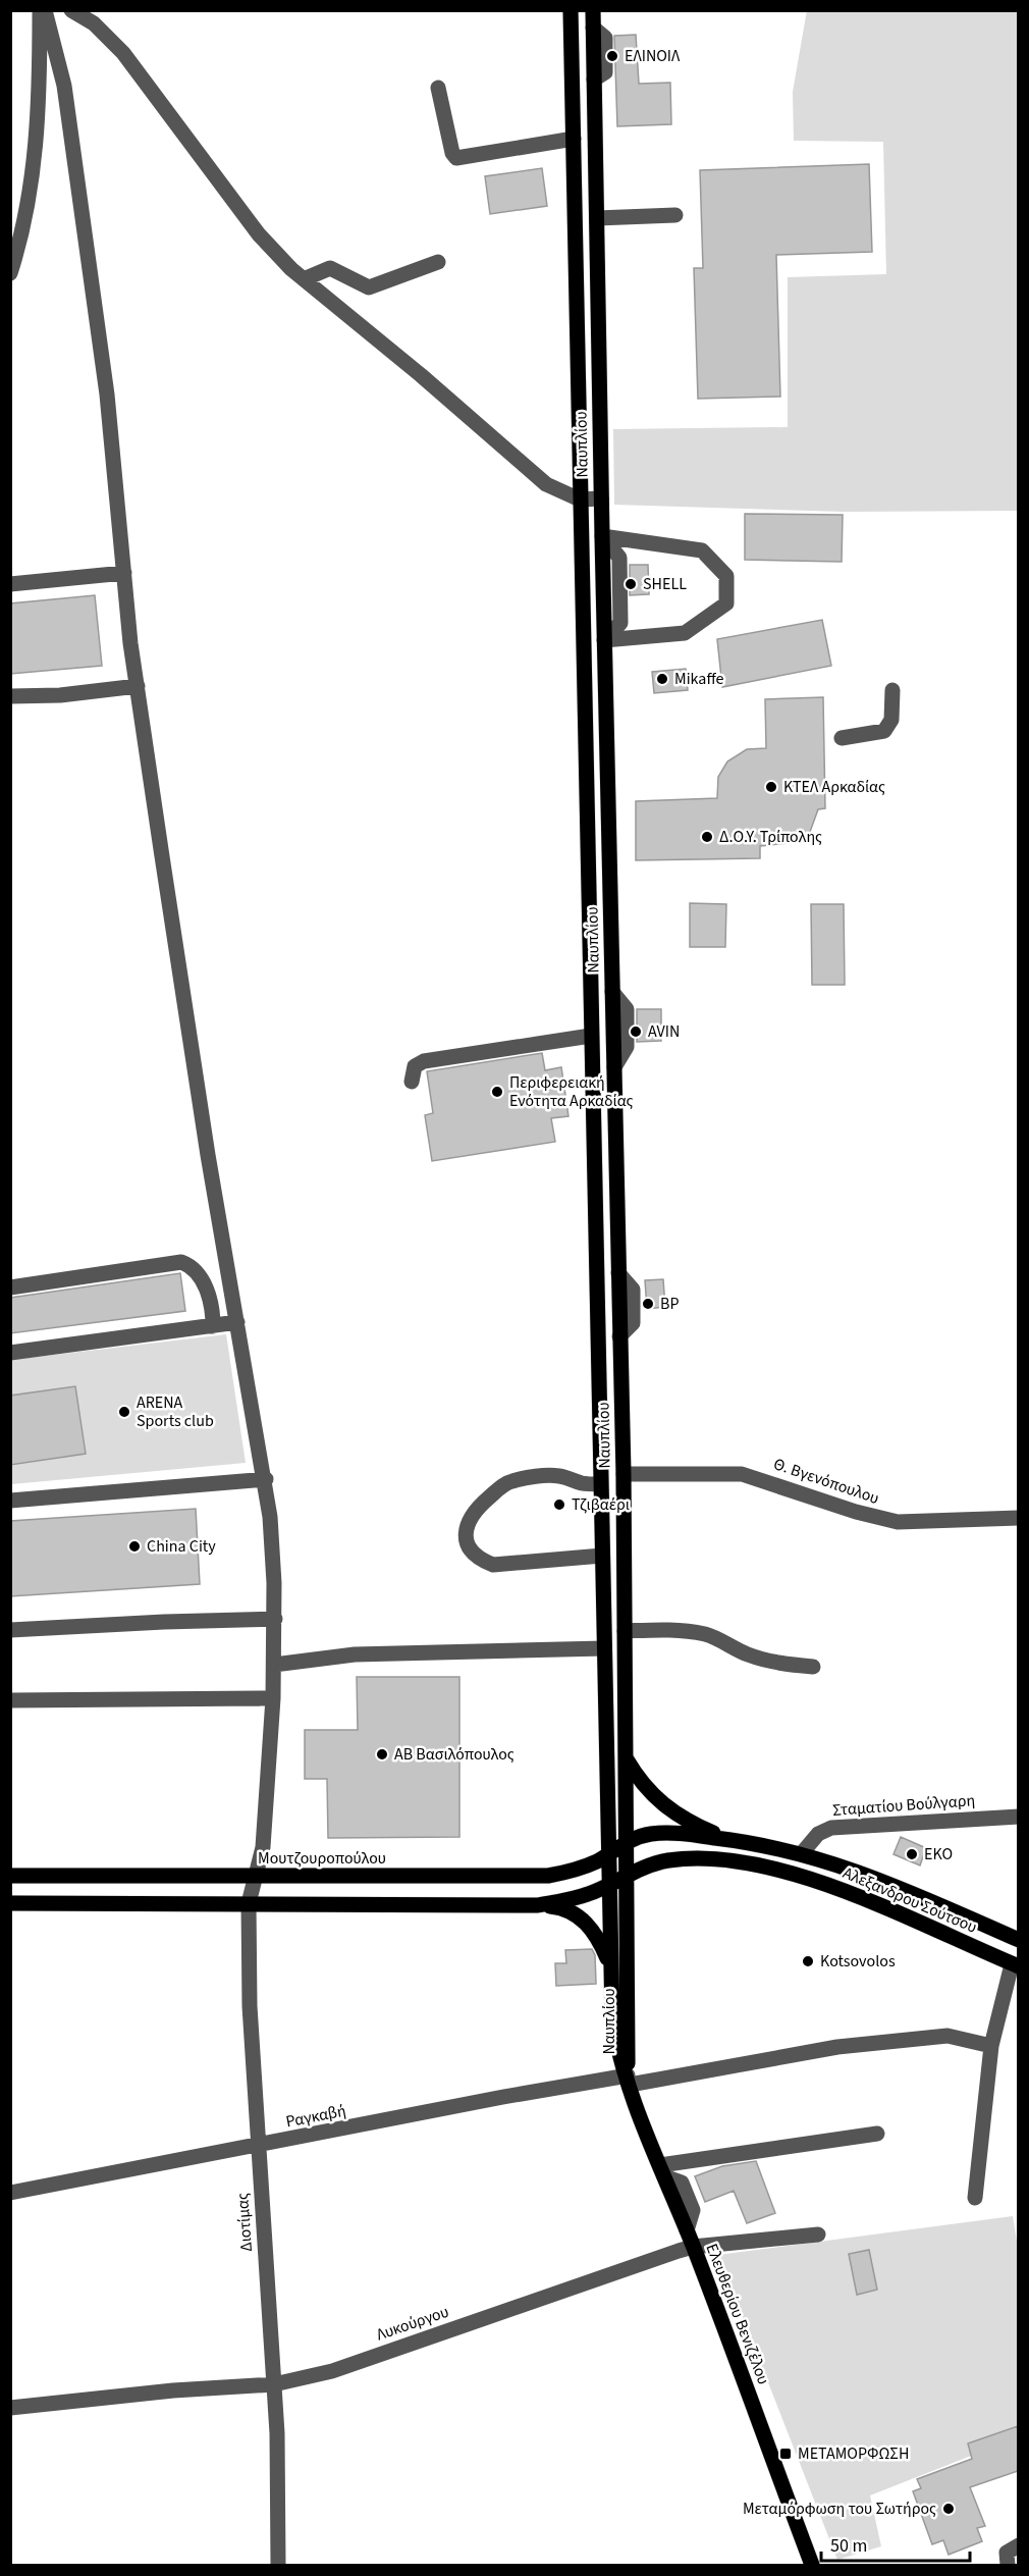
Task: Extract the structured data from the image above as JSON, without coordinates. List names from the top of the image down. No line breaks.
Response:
{"streets":{"main road":["Ναυπλίου","Μουτζουροπούλου","Αλεξανδρου Σούτσου","Ελευθερίου Βενιζέλου"],"street":["Θ. Βγενόπουλου","Σταματίου Βούλγαρη","Ραγκαβή","Διοτίμας","Λυκούργου"]},"crossings":[["Ναυπλίου","Θ. Βγενόπουλου"],["Ναυπλίου","Μουτζουροπούλου"],["Ναυπλίου","Αλεξανδρου Σούτσου"],["Ναυπλίου","Ραγκαβή"],["Ναυπλίου","Ελευθερίου Βενιζέλου"],["Σταματίου Βούλγαρη","Αλεξανδρου Σούτσου"],["Μουτζουροπούλου","Αλεξανδρου Σούτσου"],["Μουτζουροπούλου","Διοτίμας"],["Ραγκαβή","Διοτίμας"],["Ραγκαβή","Ελευθερίου Βενιζέλου"],["Διοτίμας","Λυκούργου"],["Ελευθερίου Βενιζέλου","Λυκούργου"]],"places":{"other":["ΕΛΙΝΟΙΛ","SHELL","Mikaffe","ΚΤΕΛ Αρκαδίας","Δ.Ο.Υ. Τρίπολης","AVIN","Περιφερειακή Ενότητα Αρκαδίας","BP","ARENA Sports club","Τζιβαέρι","China City","ΑΒ Βασιλόπουλος","EKO","Kotsovolos","Μεταμόρφωση του Σωτήρος"],"transit":["ΜΕΤΑΜΟΡΦΩΣΗ"]},"scale_bar":"50 m"}
